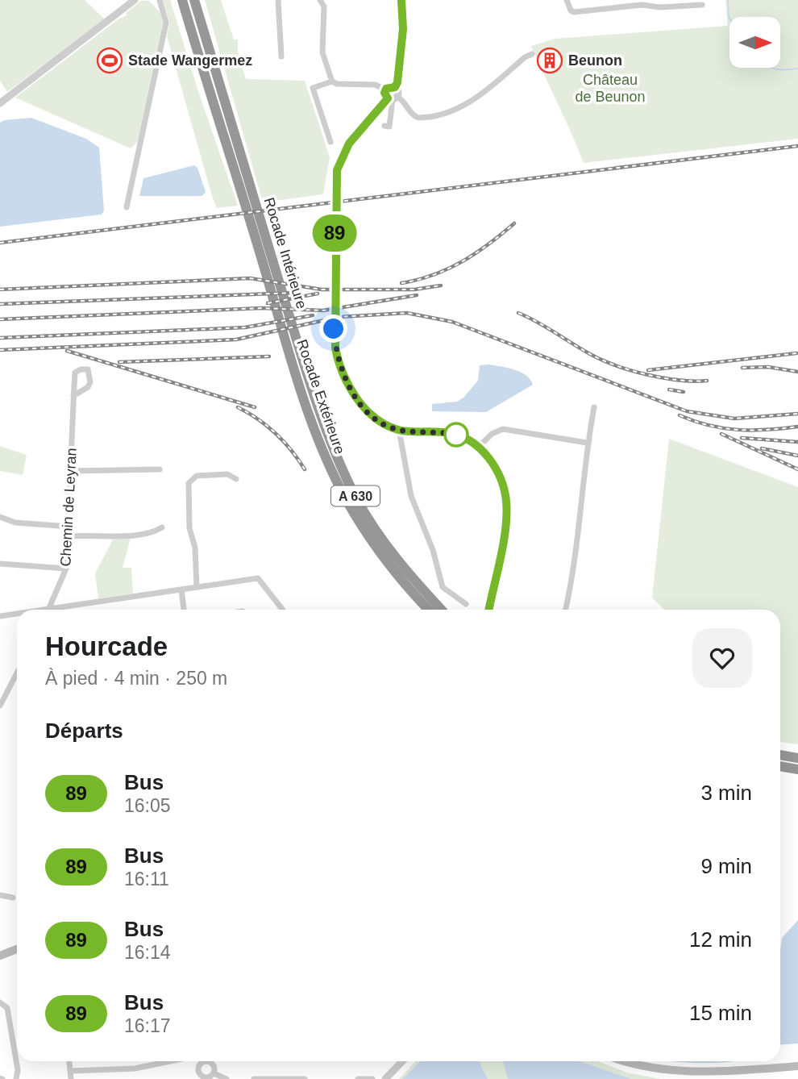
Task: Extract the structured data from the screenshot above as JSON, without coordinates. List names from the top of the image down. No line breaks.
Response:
{"streets":{"highway":["Rocade Intérieure","Rocade Extérieure","A 630"],"street":["Chemin de Leyran"]},"crossings":[["Rocade Intérieure","Rocade Extérieure"],["Rocade Intérieure","A 630"]],"parks":["Château de Beunon"],"places":{"sports":["Stade Wangermez"],"building":["Beunon"]},"lines":["bus line 89"],"north":"right","page":{"on_map":"89","heading":[["Hourcade","À pied · 4 min · 250 m"],"Départs"],"list":[{"mark":"89","name":"Bus","note":"16:05","value":"3 min"},{"mark":"89","name":"Bus","note":"16:11","value":"9 min"},{"mark":"89","name":"Bus","note":"16:14","value":"12 min"},{"mark":"89","name":"Bus","note":"16:17","value":"15 min"}]}}
